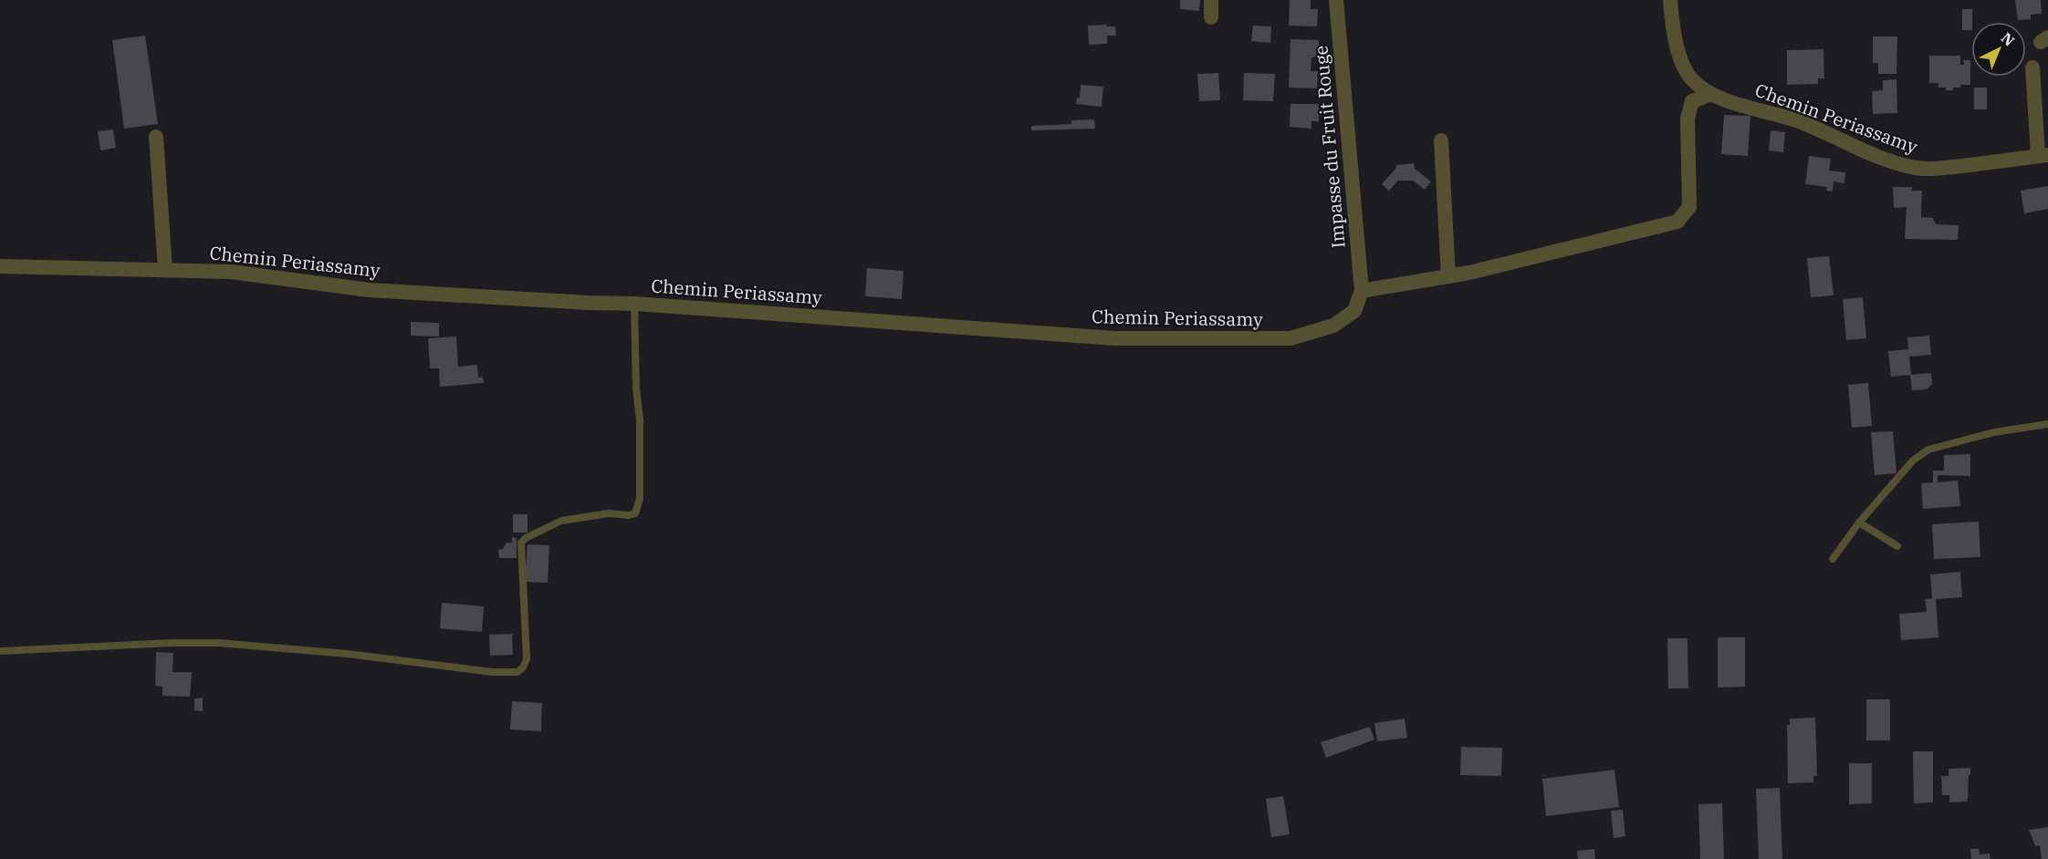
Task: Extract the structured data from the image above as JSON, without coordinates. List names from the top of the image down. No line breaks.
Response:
{"streets":{"street":["Chemin Periassamy","Impasse du Fruit Rouge"]},"crossings":[["Chemin Periassamy","Impasse du Fruit Rouge"]],"north":"top right"}
